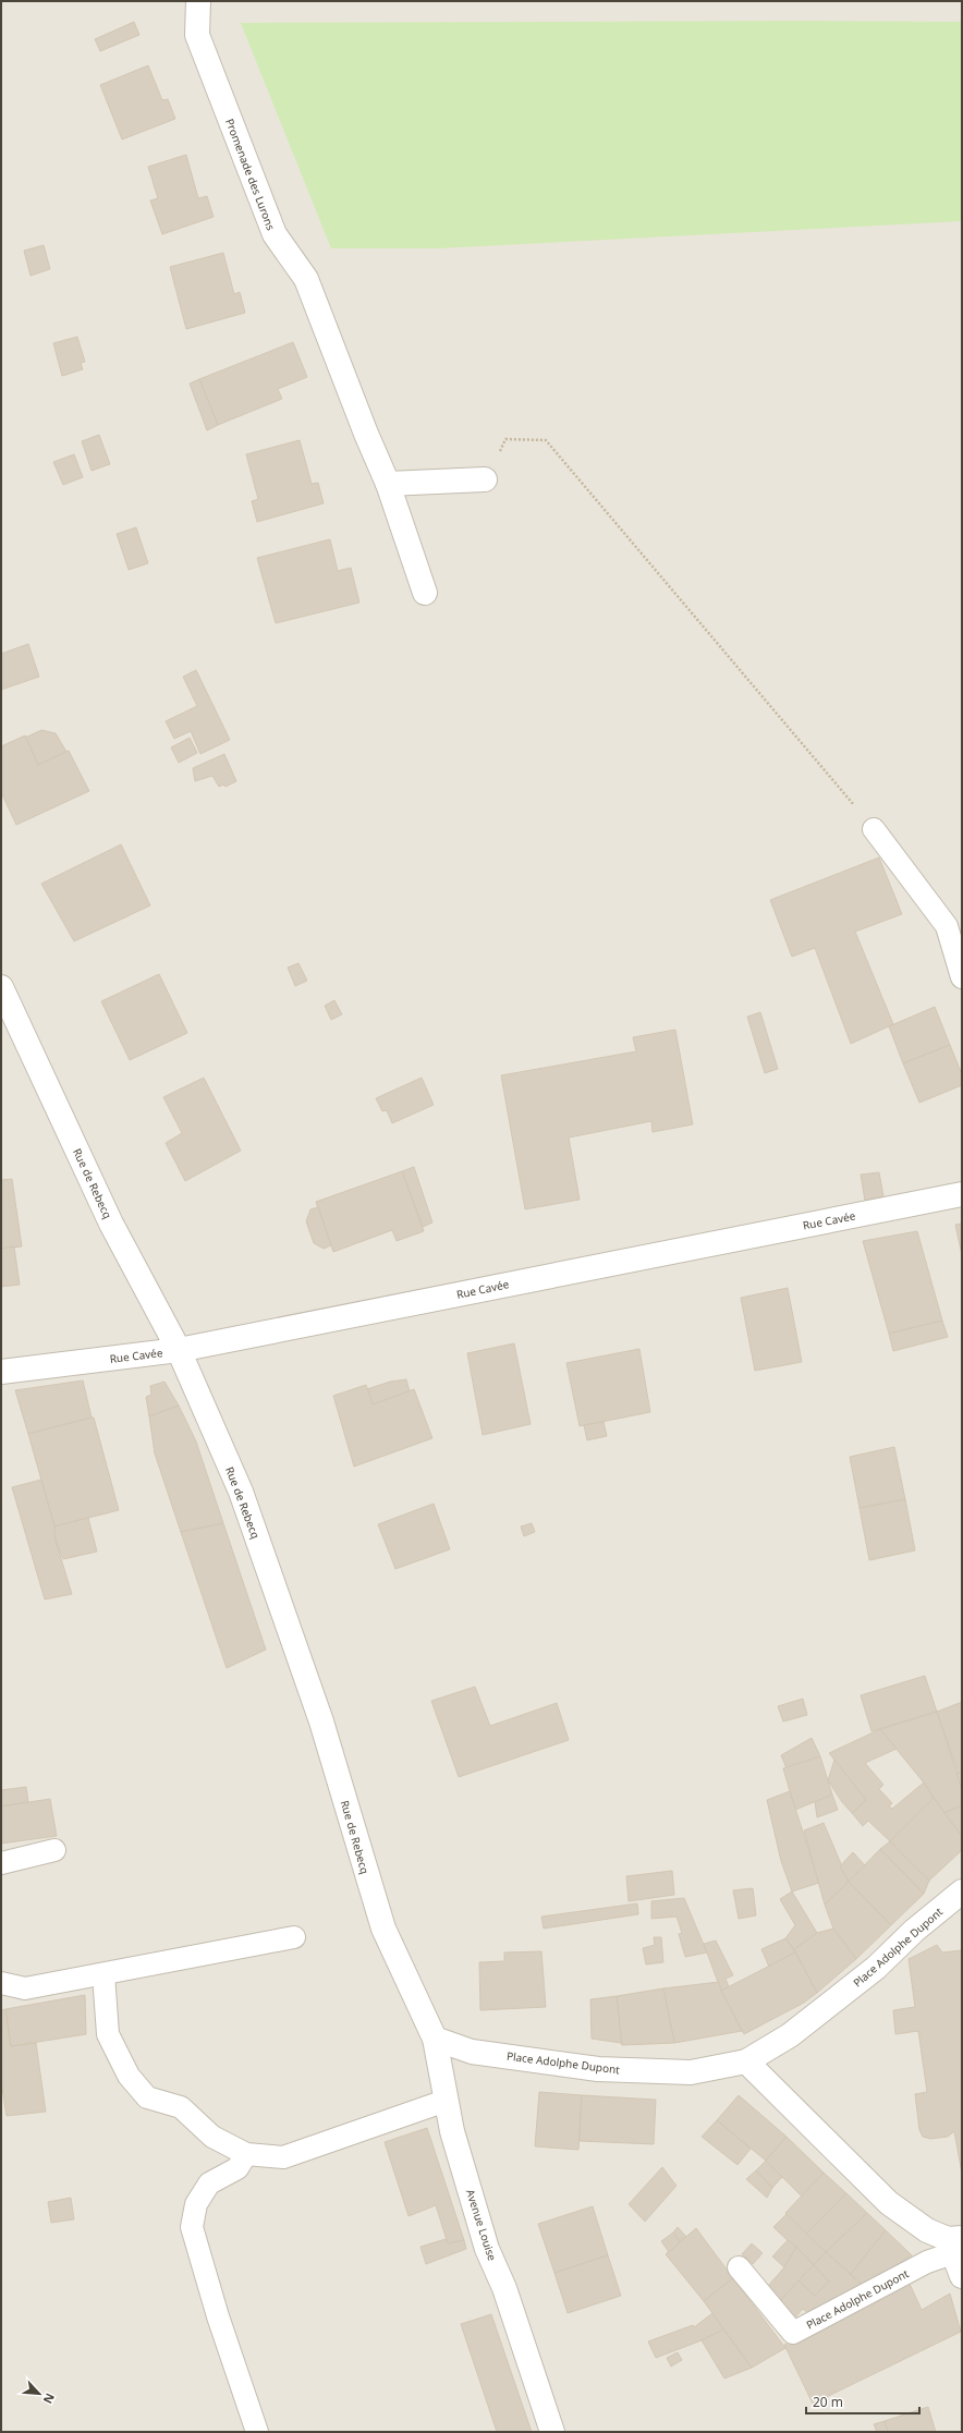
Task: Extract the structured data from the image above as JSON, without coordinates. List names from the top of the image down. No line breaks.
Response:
{"streets":{"street":["Promenade des Lurons","Rue de Rebecq","Rue Cavée","Place Adolphe Dupont","Avenue Louise"]},"crossings":[["Rue de Rebecq","Rue Cavée"],["Rue de Rebecq","Place Adolphe Dupont"],["Rue de Rebecq","Avenue Louise"],["Place Adolphe Dupont","Avenue Louise"]],"scale_bar":"20 m","north":"bottom right"}
